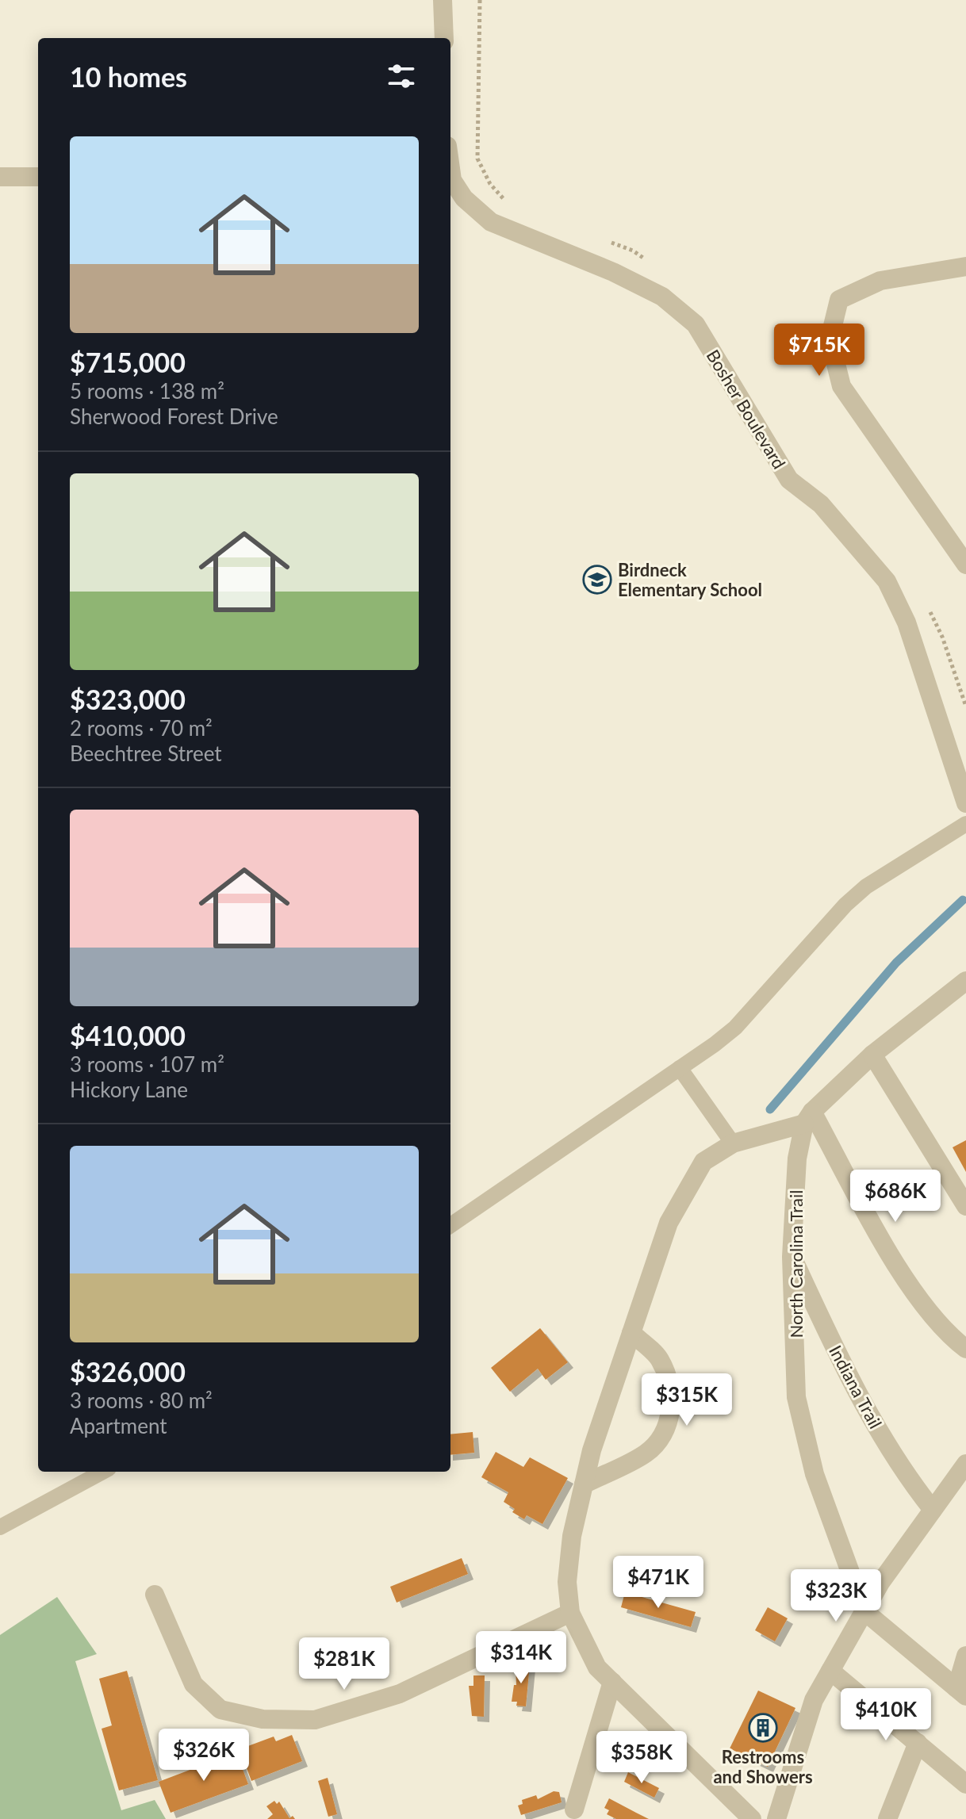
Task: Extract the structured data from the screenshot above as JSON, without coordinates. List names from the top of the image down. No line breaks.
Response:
{"streets":{"street":["Bosher Boulevard","North Carolina Trail","Indiana Trail"]},"crossings":[["North Carolina Trail","Indiana Trail"]],"places":{"school or university":["Birdneck Elementary School"],"building":["Restrooms and Showers"]},"page":{"heading":"10 homes","list":[{"name":"$715,000","note":"5 rooms · 138 m² · Sherwood Forest Drive"},{"name":"$323,000","note":"2 rooms · 70 m² · Beechtree Street"},{"name":"$410,000","note":"3 rooms · 107 m² · Hickory Lane"},{"name":"$326,000","note":"3 rooms · 80 m² · Apartment"}],"price":["$715K","$686K","$315K","$471K","$323K","$314K","$281K","$410K","$326K","$358K"]}}
